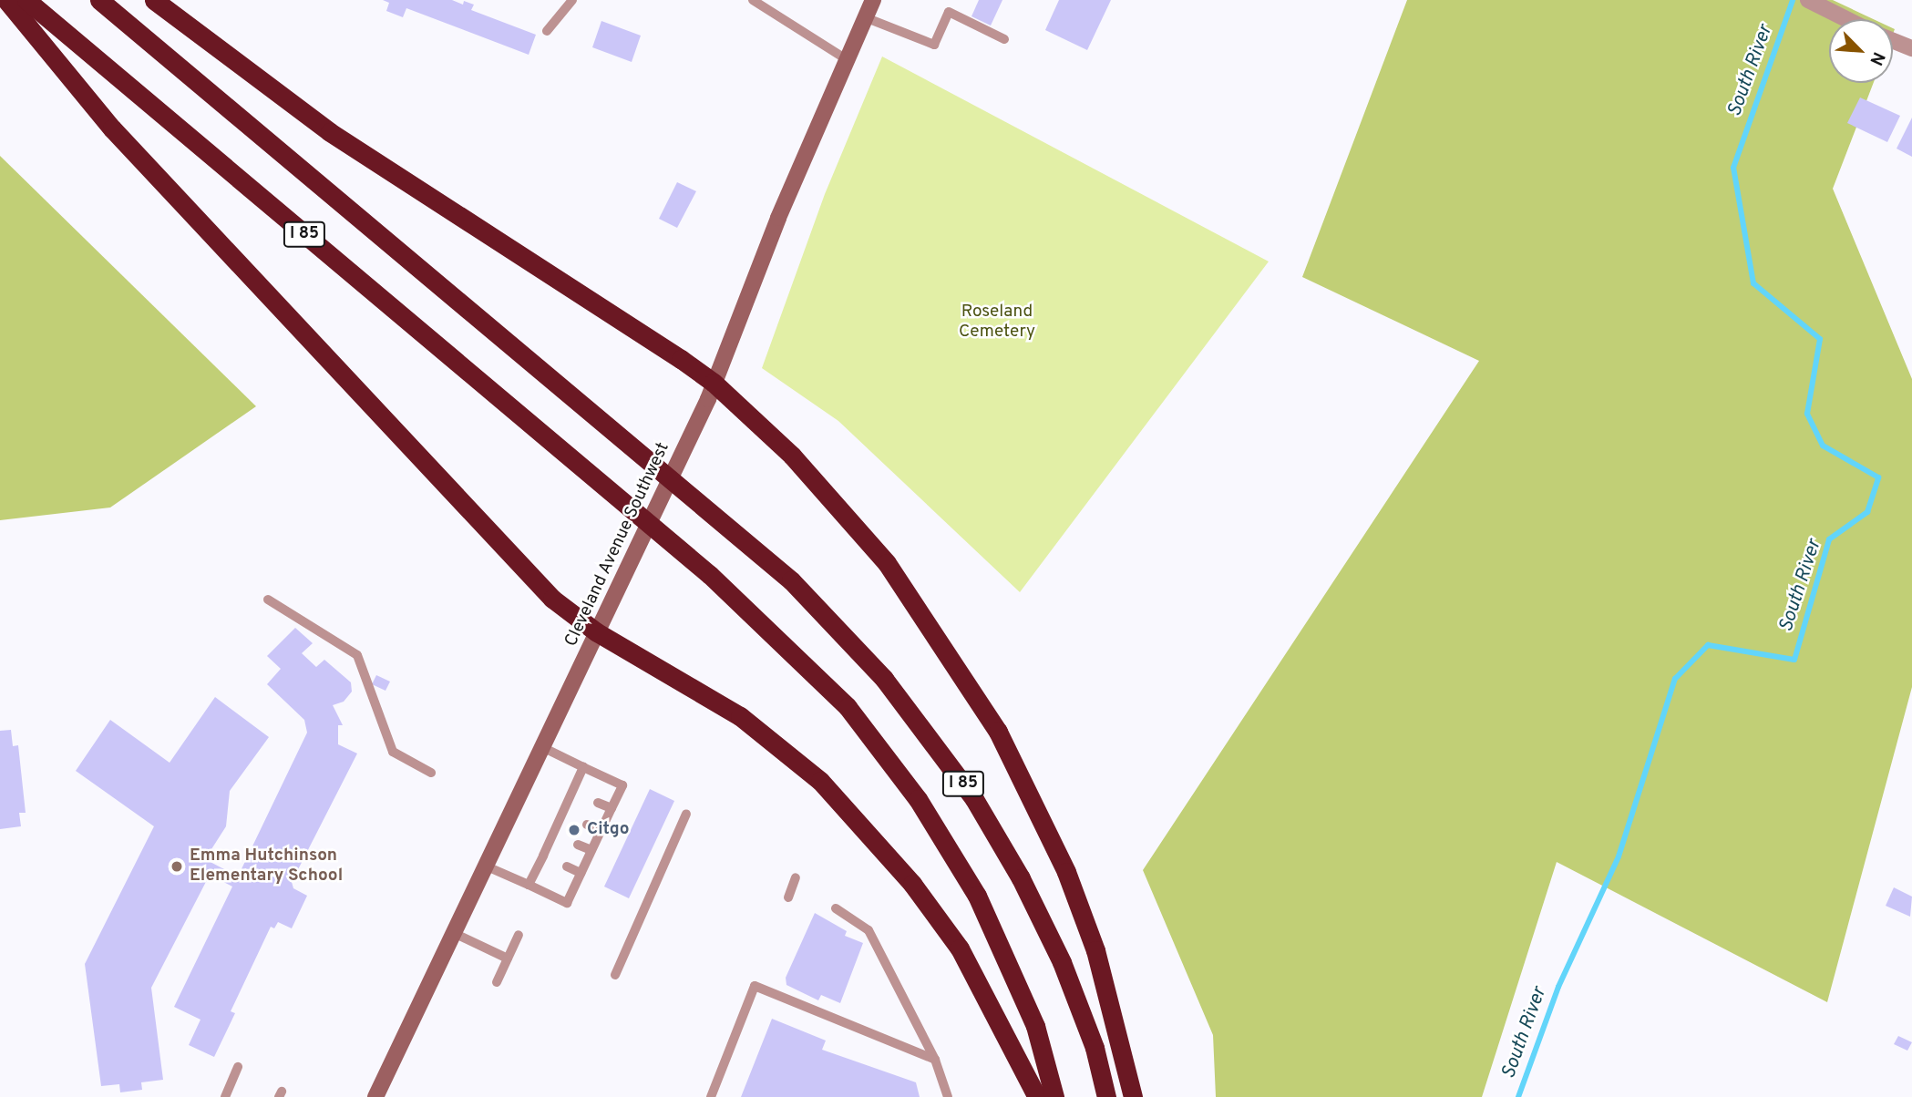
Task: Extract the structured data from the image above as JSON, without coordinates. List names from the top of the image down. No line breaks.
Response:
{"streets":{"highway":["I 85"],"main road":["Cleveland Avenue Southwest"]},"water":["South River"],"parks":["Roseland Cemetery"],"places":["Citgo","Emma Hutchinson Elementary School"],"north":"bottom right"}
